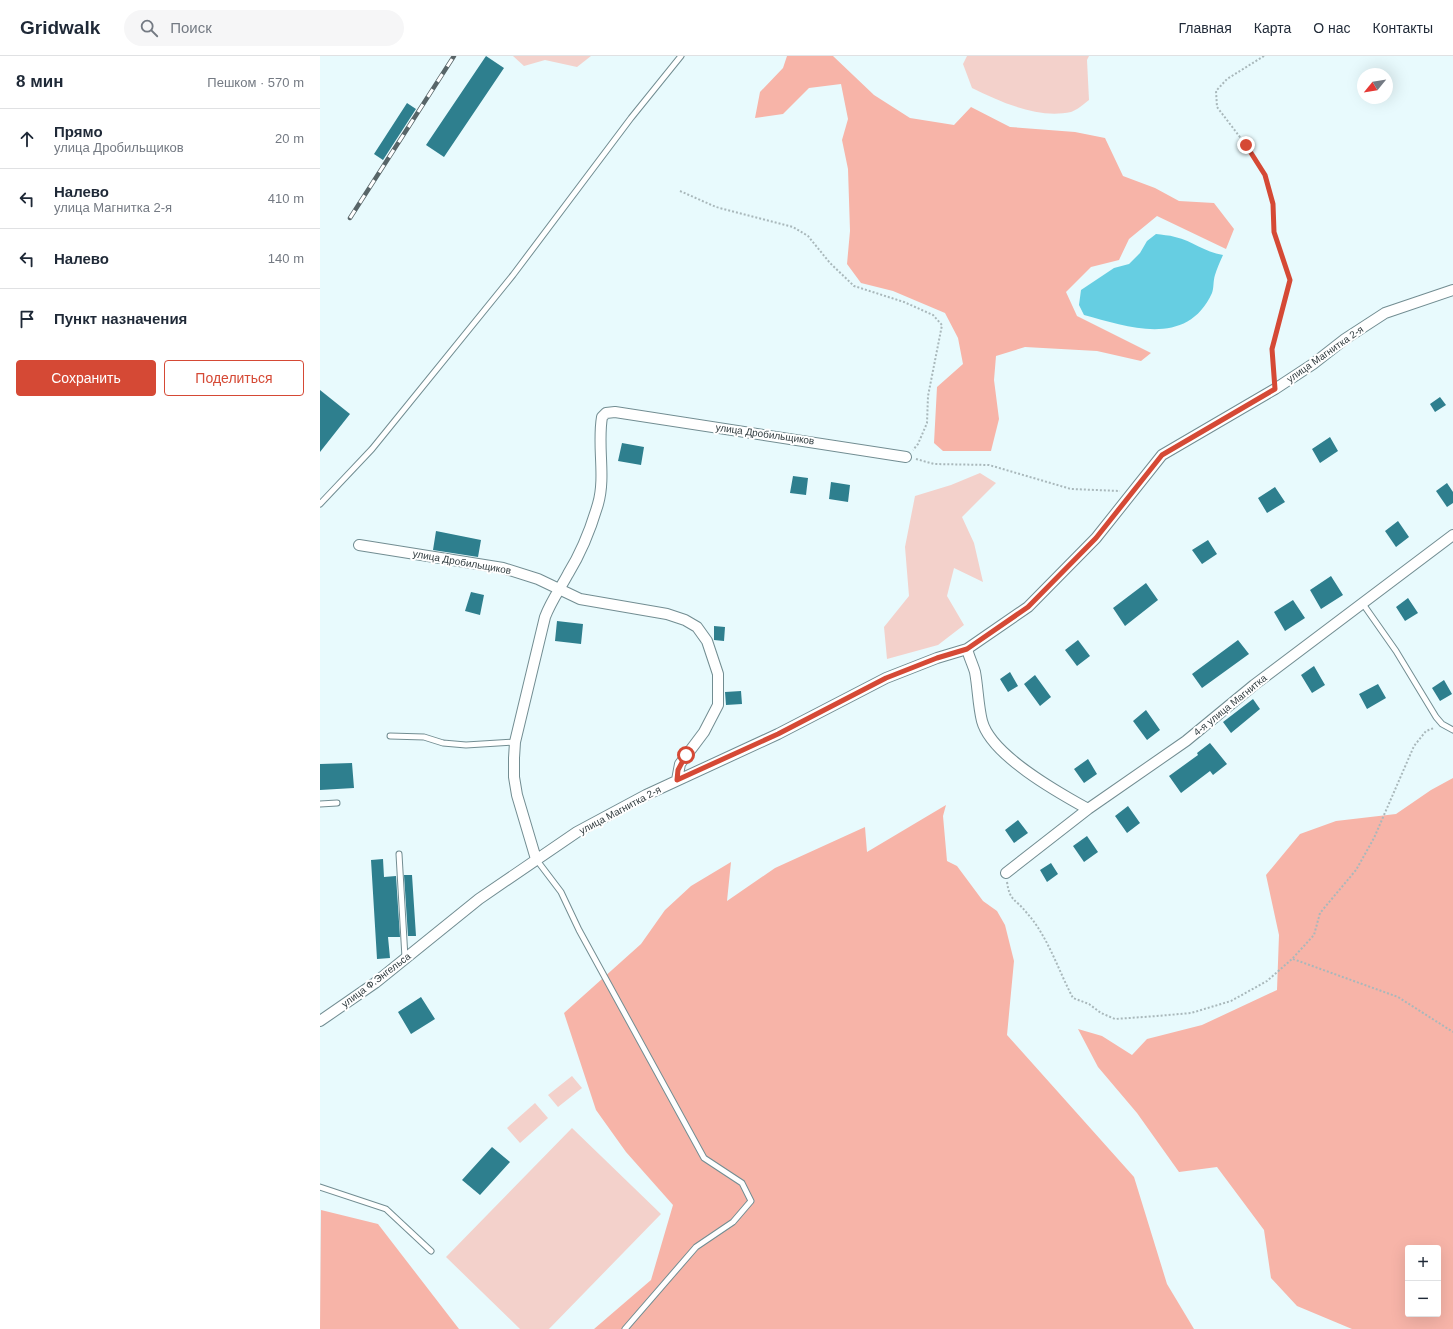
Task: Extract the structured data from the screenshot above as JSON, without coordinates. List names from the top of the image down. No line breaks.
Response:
{"streets":{"street":["улица Магнитка 2-я","улица Дробильщиков","4-я улица Магнитка","улица Ф.Энгельса"]},"crossings":[["улица Магнитка 2-я","улица Дробильщиков"],["улица Магнитка 2-я","улица Ф.Энгельса"]],"north":"bottom left","page":{"header":"Gridwalk","search":"Поиск","nav":["Главная","Карта","О нас","Контакты"],"heading":["8 мин","Пешком · 570 m"],"list":[["Прямо","улица Дробильщиков","20 m"],["Налево","улица Магнитка 2-я","410 m"],["Налево","140 m"],"Пункт назначения"],"buttons":["Сохранить","Поделиться"],"map_buttons":["+","−"]}}
